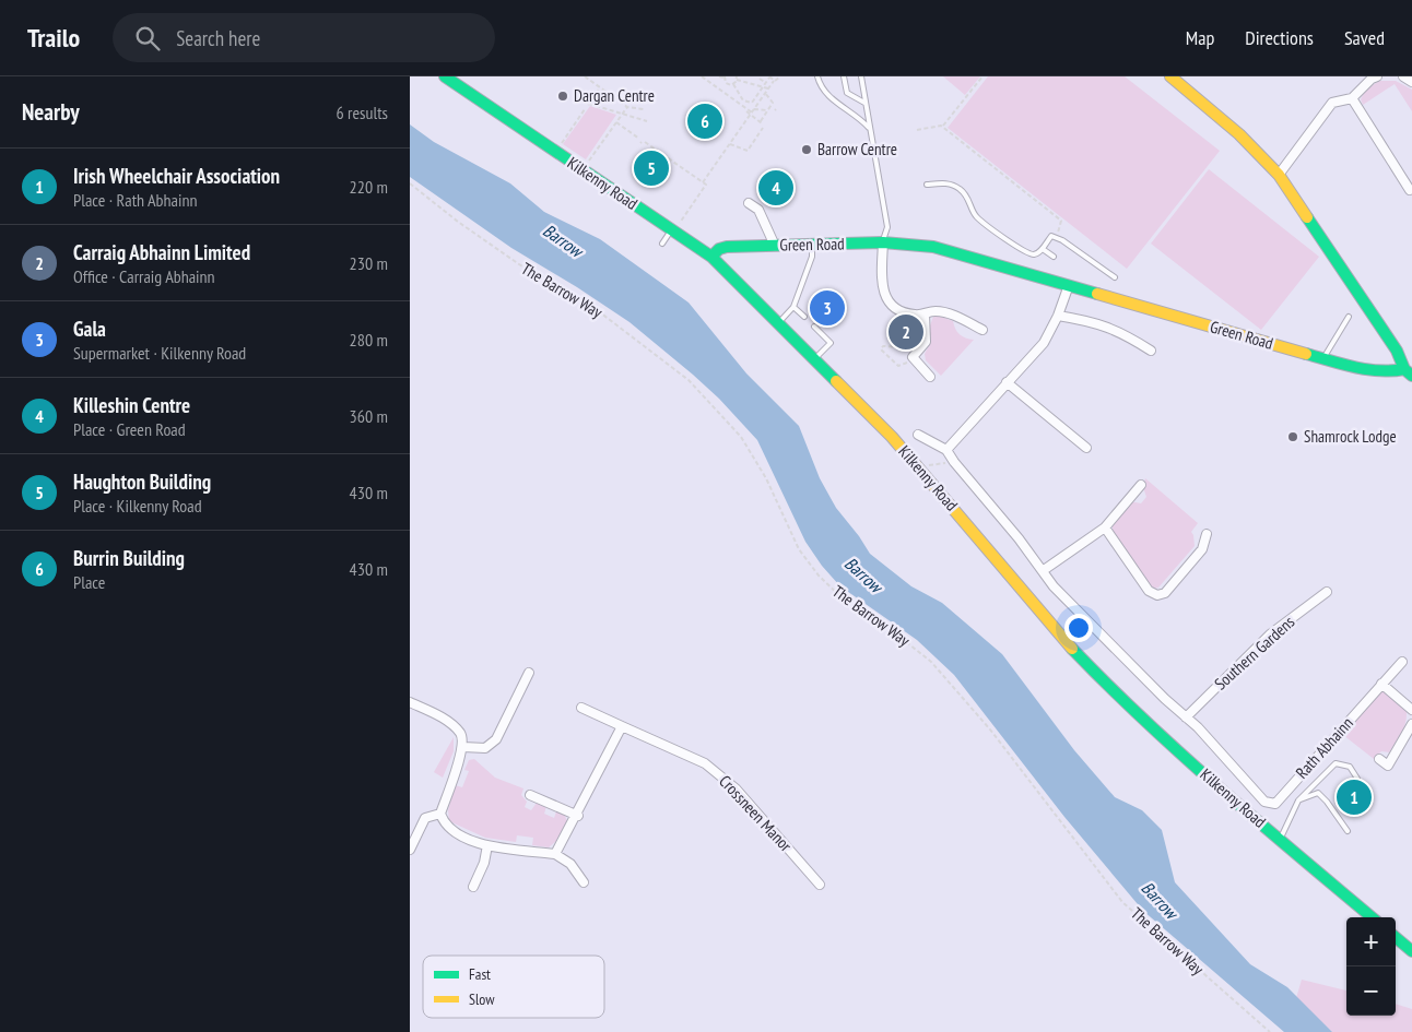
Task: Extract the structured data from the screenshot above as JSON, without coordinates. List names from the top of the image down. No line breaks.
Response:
{"streets":{"main road":["Kilkenny Road","Green Road"],"street":["Southern Gardens","Rath Abhainn","Crossneen Manor"],"path":["The Barrow Way"]},"crossings":[["Kilkenny Road","Green Road"],["Southern Gardens","Rath Abhainn"]],"water":["Barrow"],"places":["Dargan Centre","Barrow Centre","Shamrock Lodge"],"legend":["Fast","Slow"],"page":{"header":"Trailo","search":"Search here","nav":["Map","Directions","Saved"],"heading":["Nearby","6 results"],"pins":["6","5","4","3","2","1"],"list":[{"mark":"1","name":"Irish Wheelchair Association","note":"Place · Rath Abhainn","value":"220 m"},{"mark":"2","name":"Carraig Abhainn Limited","note":"Office · Carraig Abhainn","value":"230 m"},{"mark":"3","name":"Gala","note":"Supermarket · Kilkenny Road","value":"280 m"},{"mark":"4","name":"Killeshin Centre","note":"Place · Green Road","value":"360 m"},{"mark":"5","name":"Haughton Building","note":"Place · Kilkenny Road","value":"430 m"},{"mark":"6","name":"Burrin Building","note":"Place","value":"430 m"}],"map_buttons":["+","−"]}}
